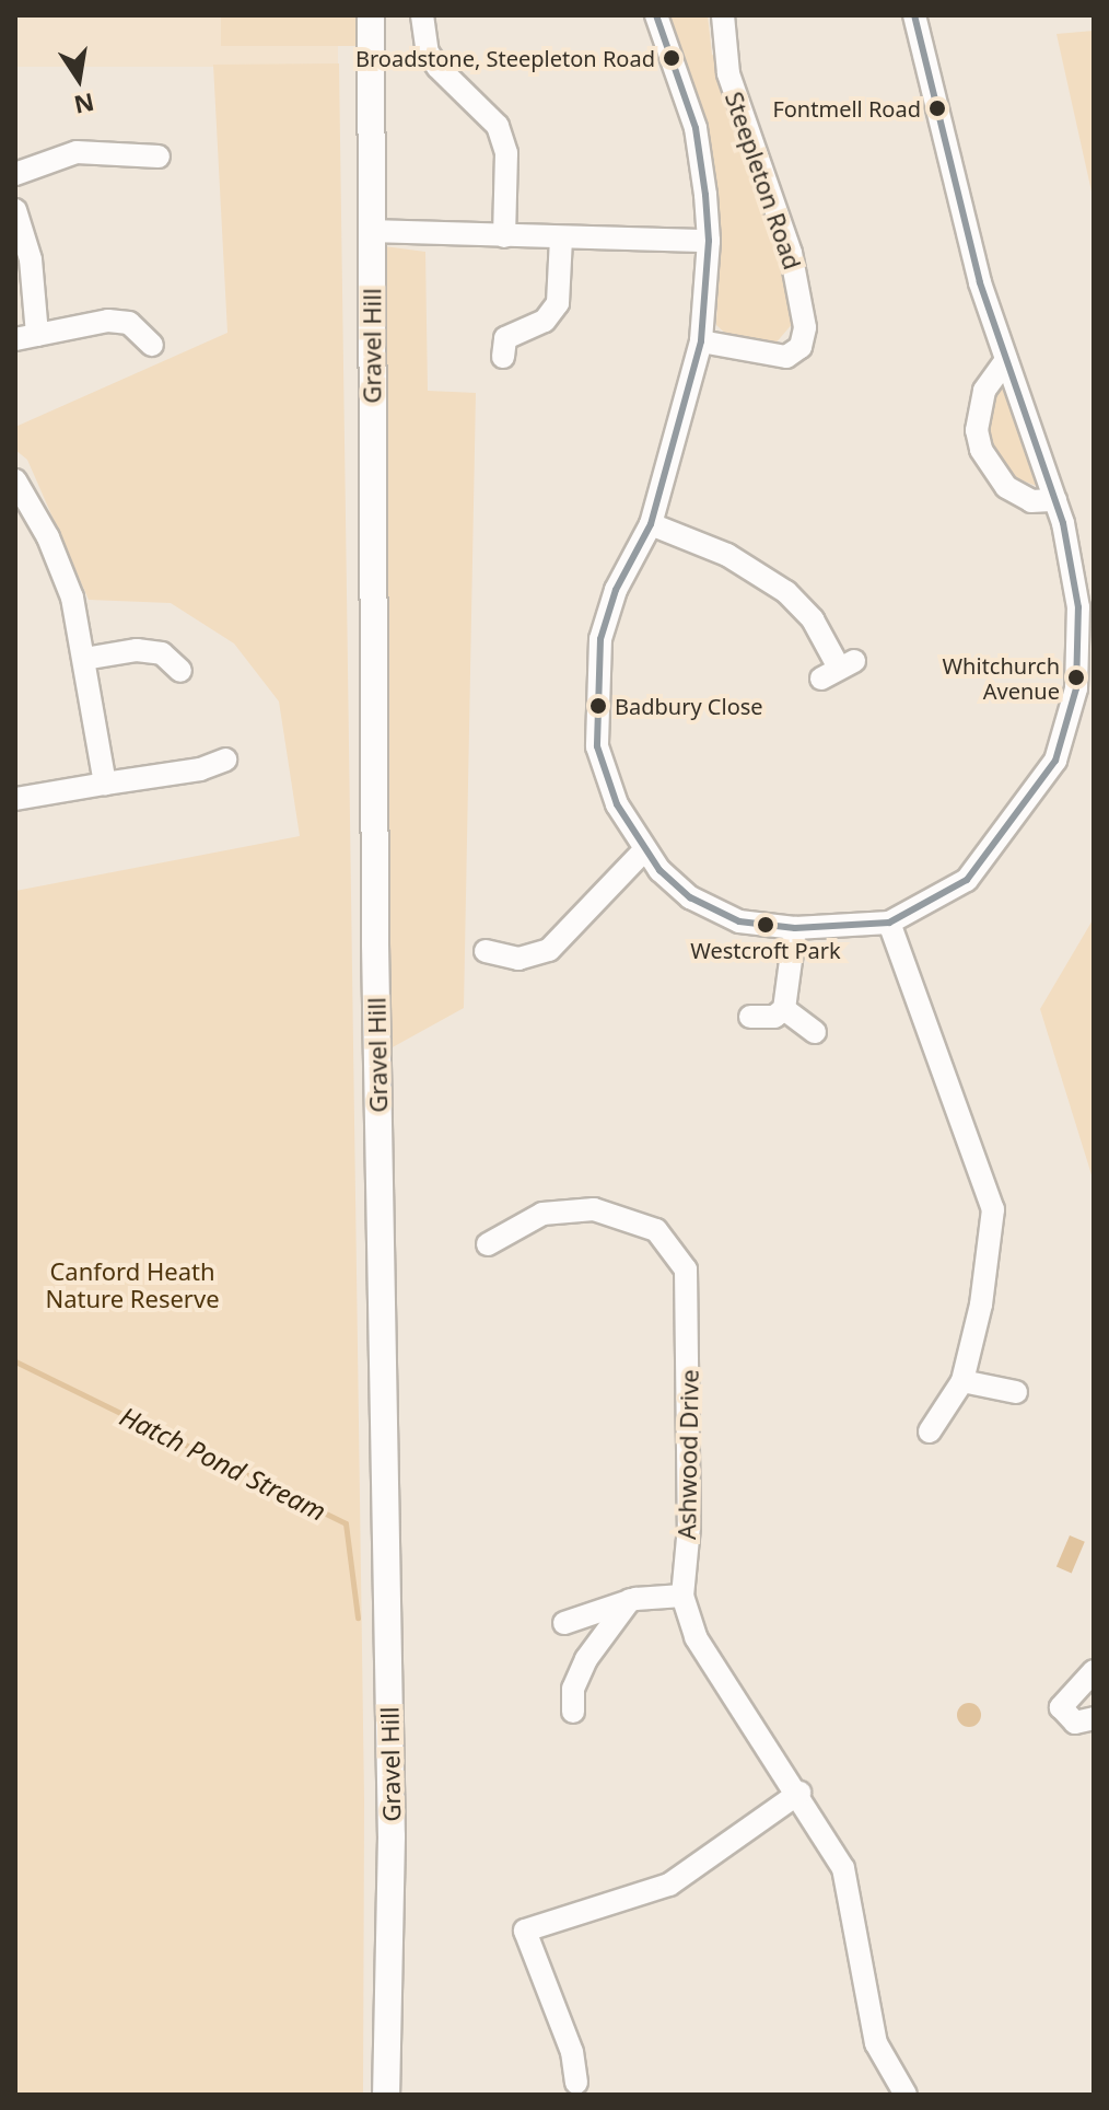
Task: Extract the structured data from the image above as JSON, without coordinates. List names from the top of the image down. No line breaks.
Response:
{"streets":{"main road":["Gravel Hill"],"street":["Steepleton Road","Ashwood Drive"]},"water":["Hatch Pond Stream"],"parks":["Canford Heath Nature Reserve"],"places":["Broadstone, Steepleton Road","Fontmell Road","Whitchurch Avenue","Badbury Close","Westcroft Park"],"north":"bottom"}
